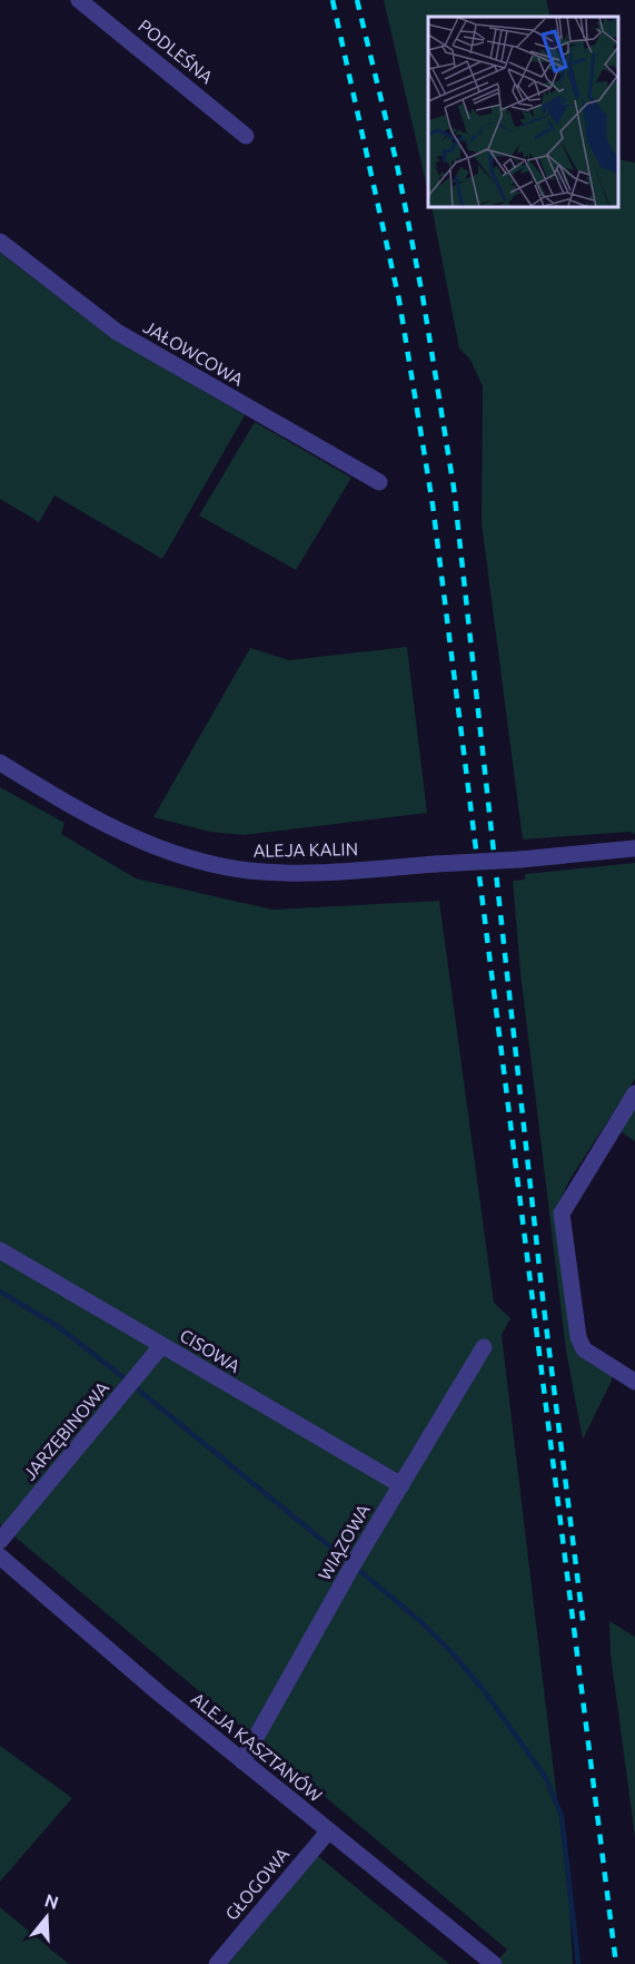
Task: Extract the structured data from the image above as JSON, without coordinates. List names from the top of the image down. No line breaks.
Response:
{"streets":{"street":["PODLEŚNA","JAŁOWCOWA","ALEJA KALIN","CISOWA","JARZĘBINOWA","WIĄZOWA","ALEJA KASZTANÓW","GŁOGOWA"]},"crossings":[["CISOWA","JARZĘBINOWA"],["CISOWA","WIĄZOWA"],["WIĄZOWA","ALEJA KASZTANÓW"],["ALEJA KASZTANÓW","GŁOGOWA"]],"north":"top"}
